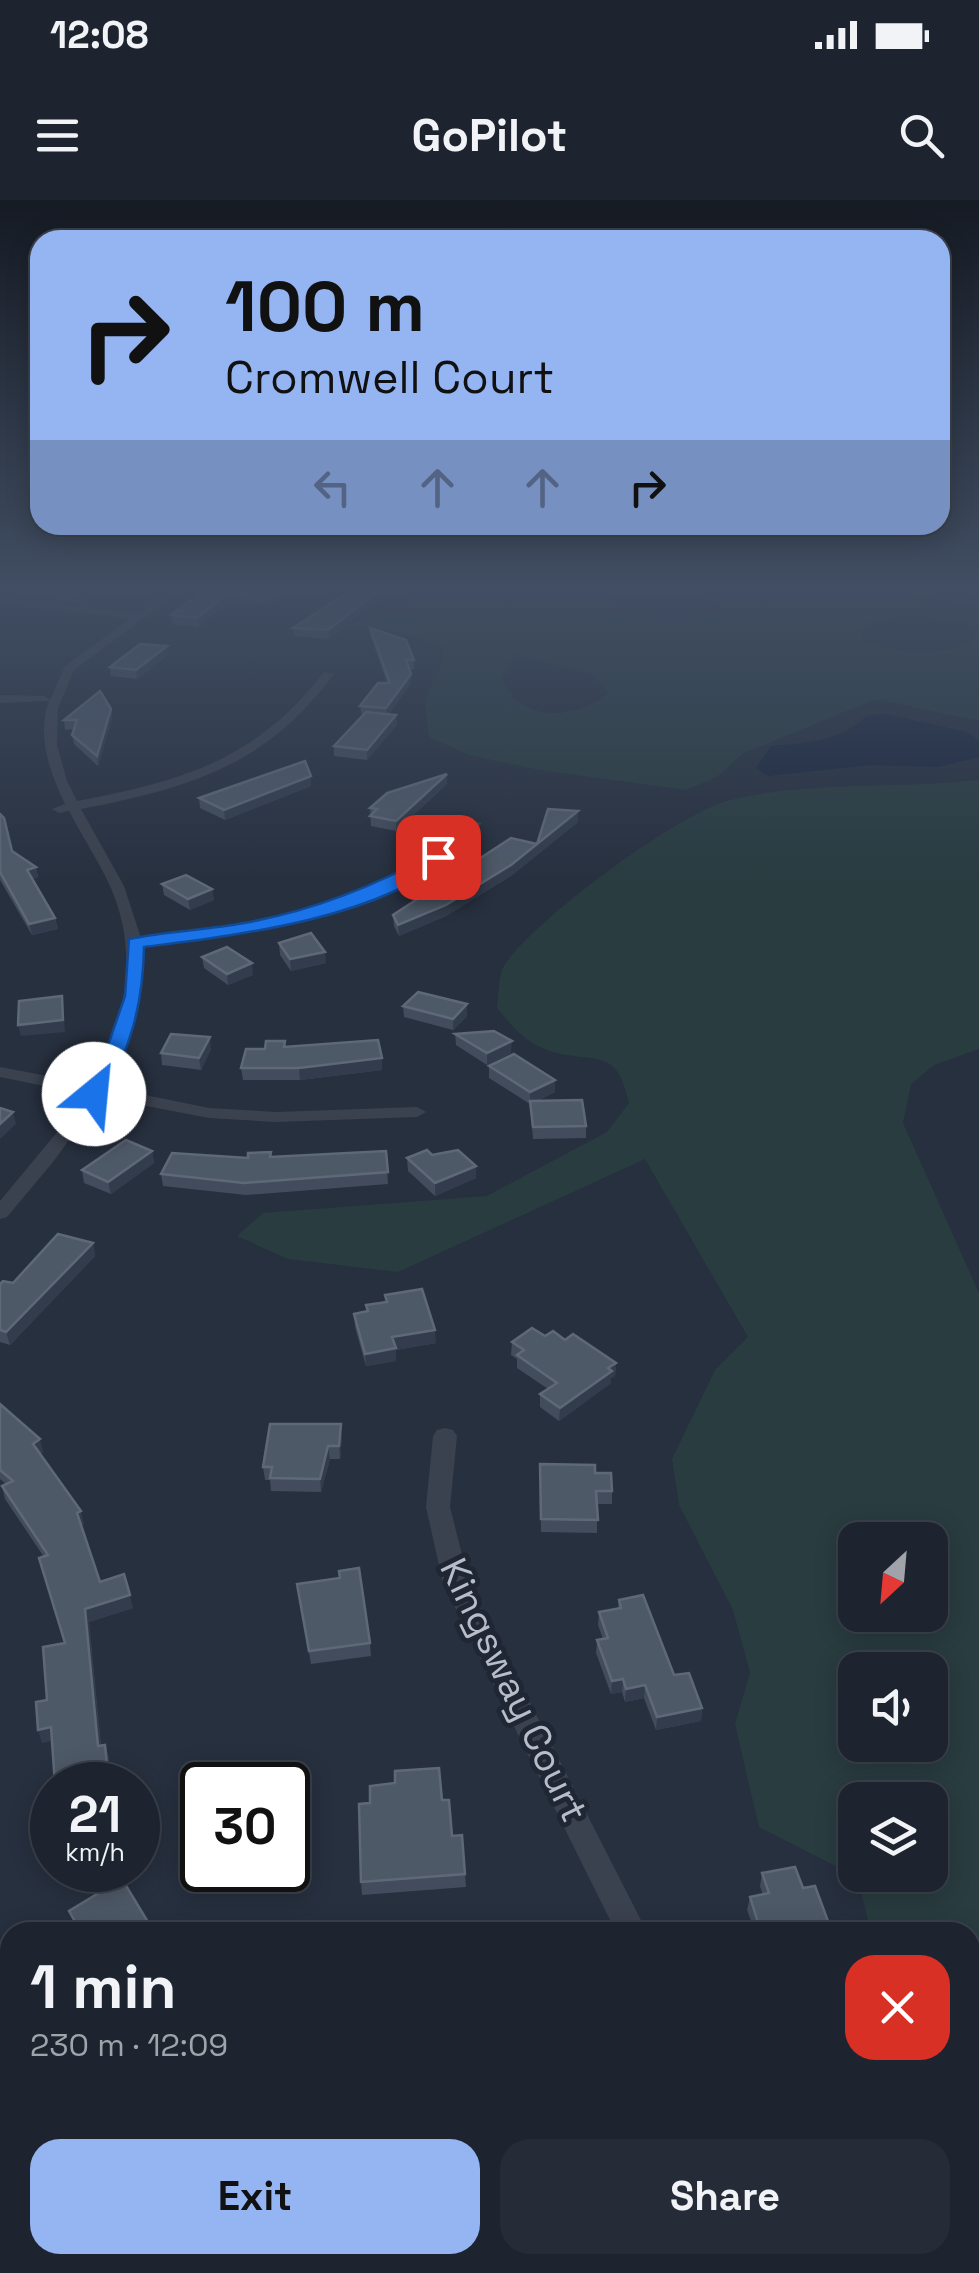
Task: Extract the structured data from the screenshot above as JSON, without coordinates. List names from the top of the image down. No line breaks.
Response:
{"streets":{"street":["Kingsway Court"]},"north":"bottom left","page":{"status":"12:08","header":"GoPilot","turn":["100 m","Cromwell Court"],"speed":"21 km/h","limit":"30","heading":["1 min","230 m · 12:09"],"buttons":["Exit","Share"]}}
